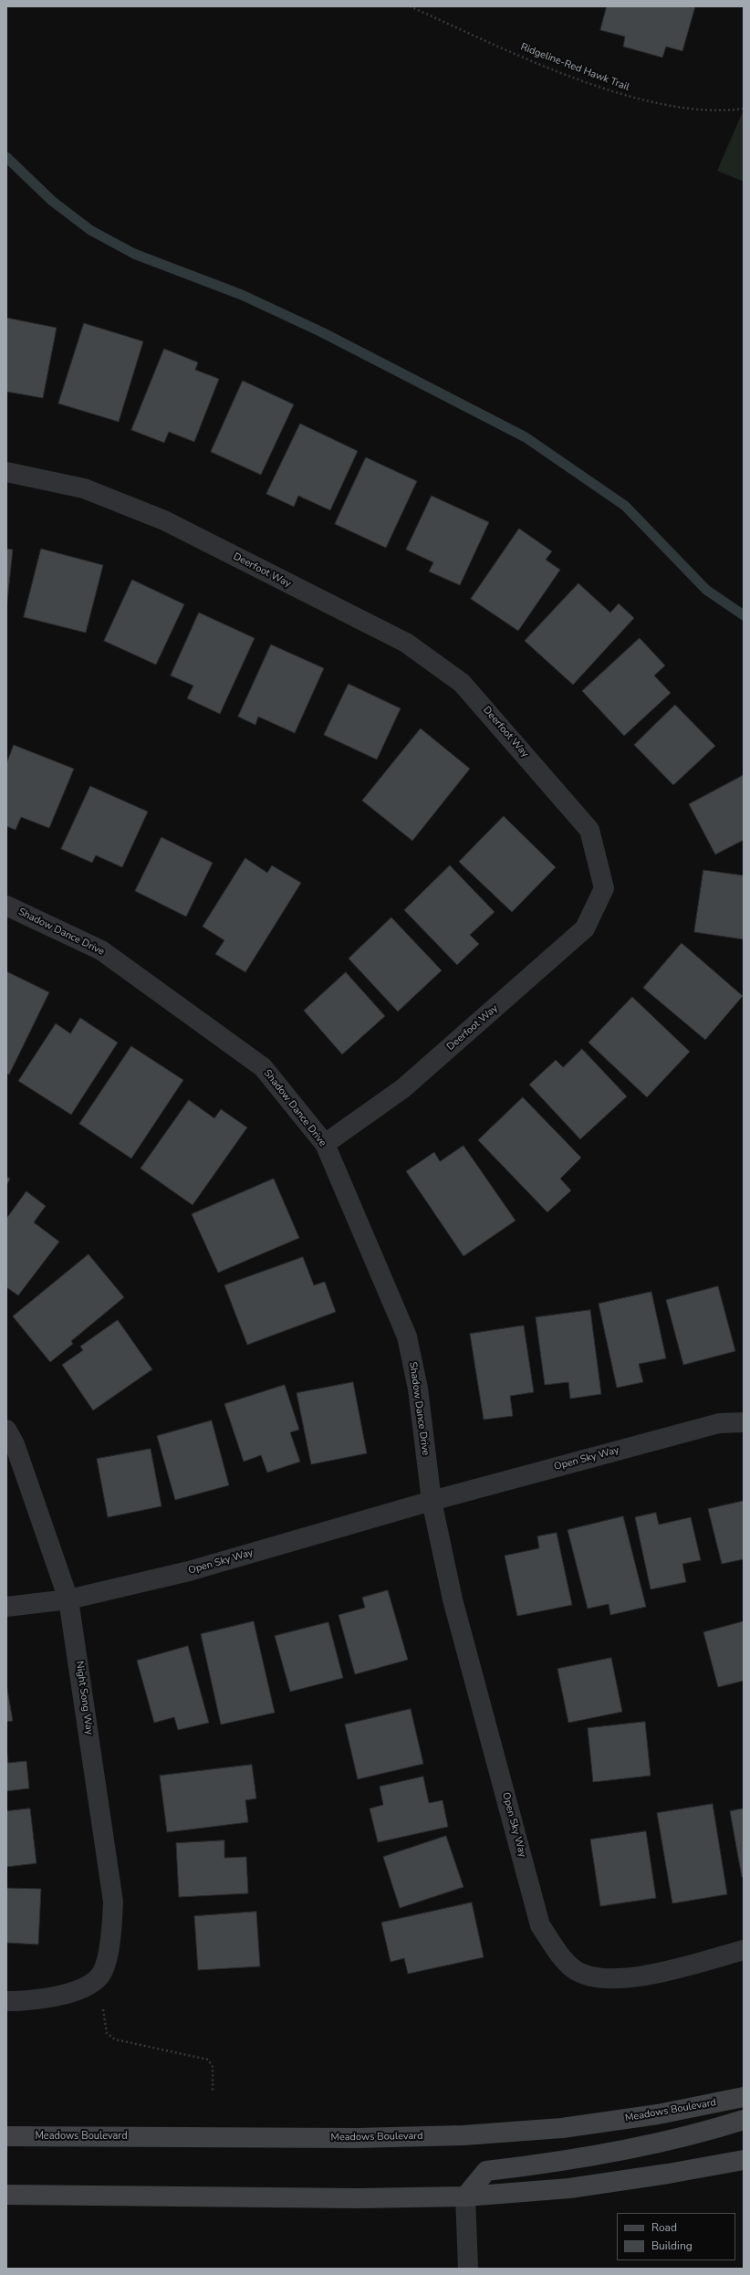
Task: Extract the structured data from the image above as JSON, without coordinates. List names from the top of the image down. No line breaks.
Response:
{"streets":{"main road":["Meadows Boulevard"],"street":["Deerfoot Way","Shadow Dance Drive","Open Sky Way","Night Song Way"],"path":["Ridgeline-Red Hawk Trail"]},"crossings":[["Deerfoot Way","Shadow Dance Drive"],["Shadow Dance Drive","Open Sky Way"],["Open Sky Way","Night Song Way"]],"legend":["Road","Building"]}
